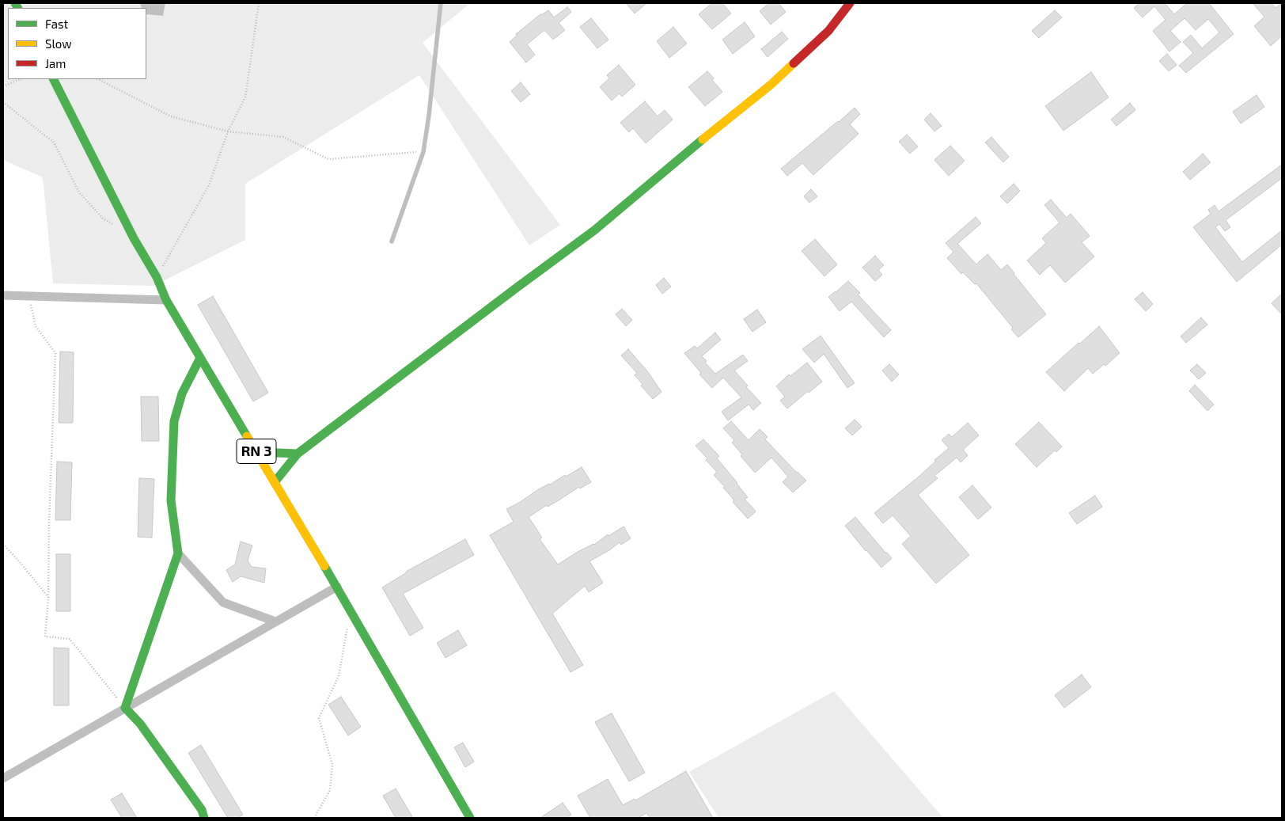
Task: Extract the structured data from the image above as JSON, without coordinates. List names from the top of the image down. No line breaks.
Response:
{"streets":{"street":["RN 3"]},"legend":["Fast","Slow","Jam"]}
